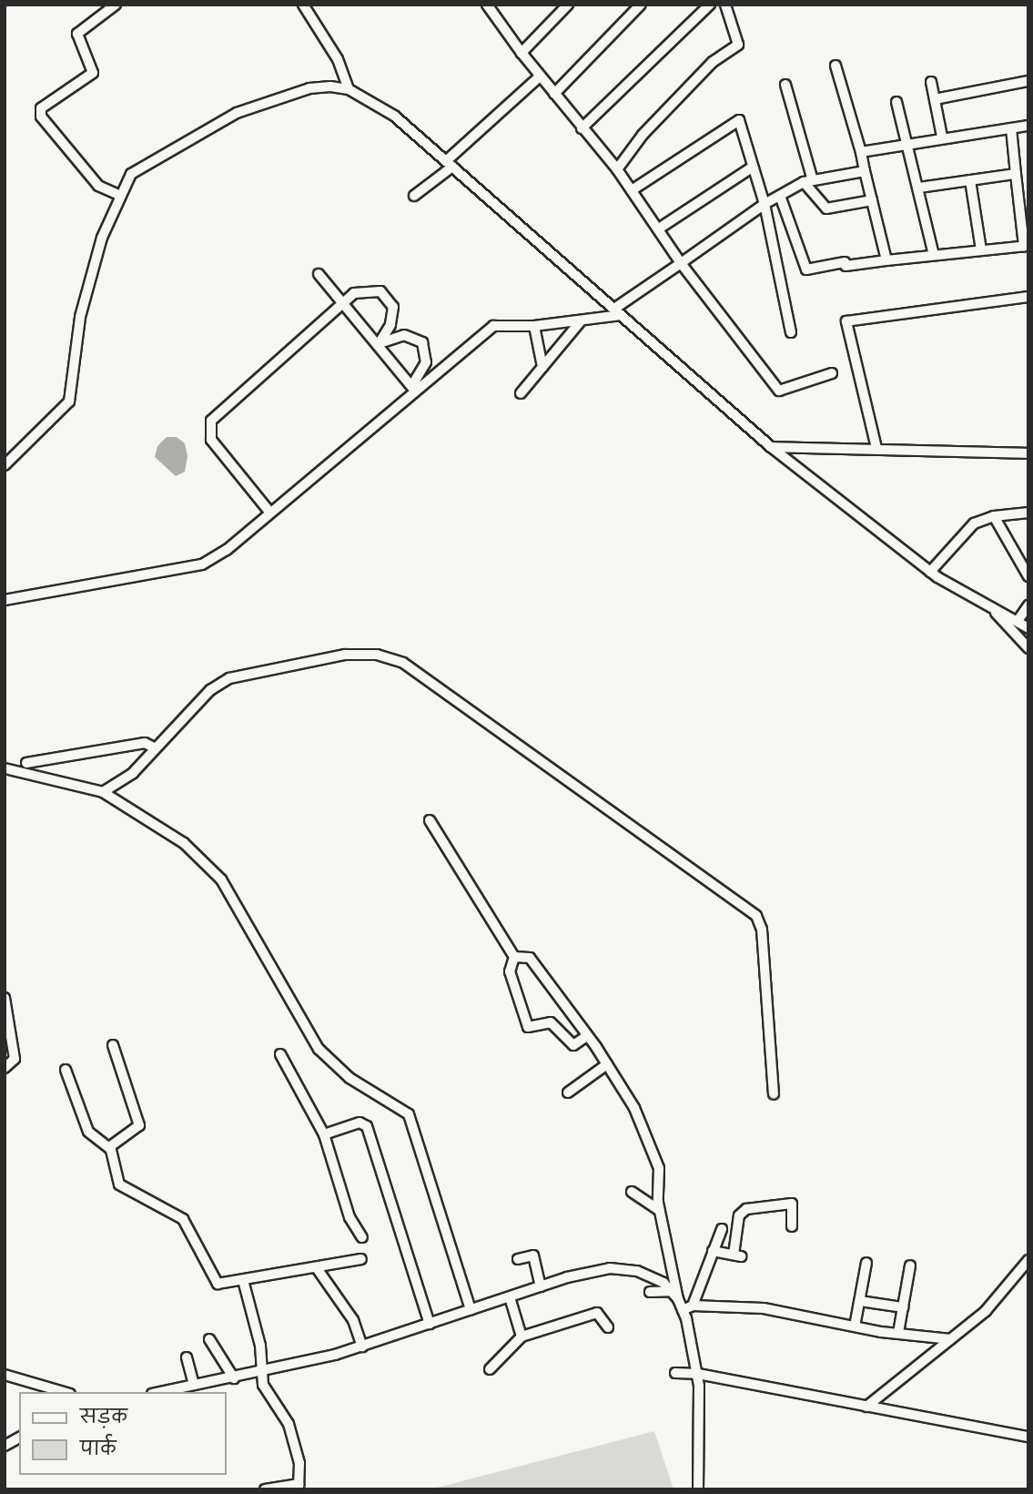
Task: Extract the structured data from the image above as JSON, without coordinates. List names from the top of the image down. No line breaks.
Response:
{"legend":["सड़क","पार्क"]}
